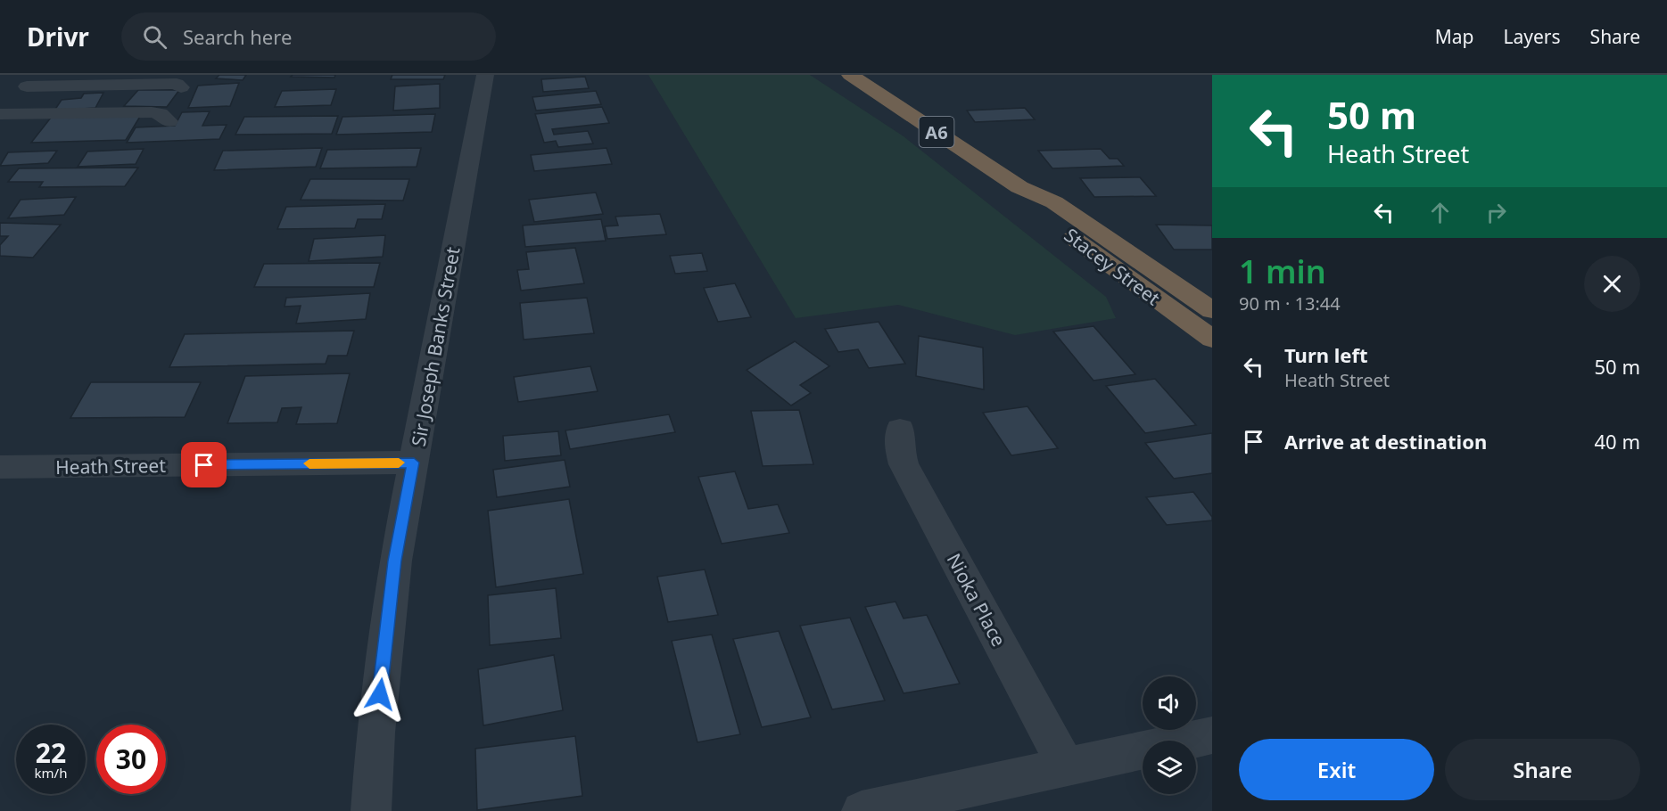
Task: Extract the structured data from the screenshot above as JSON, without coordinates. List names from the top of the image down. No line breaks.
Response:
{"streets":{"highway":["A6","Stacey Street"],"street":["Sir Joseph Banks Street","Heath Street","Nioka Place"]},"crossings":[["Sir Joseph Banks Street","Heath Street"]],"page":{"header":"Drivr","search":"Search here","nav":["Map","Layers","Share"],"turn":["50 m","Heath Street"],"heading":["1 min","90 m · 13:44"],"list":[{"name":"Turn left","note":"Heath Street","value":"50 m"},{"name":"Arrive at destination","value":"40 m"}],"speed":"22 km/h","limit":"30","buttons":["Exit","Share"]}}
